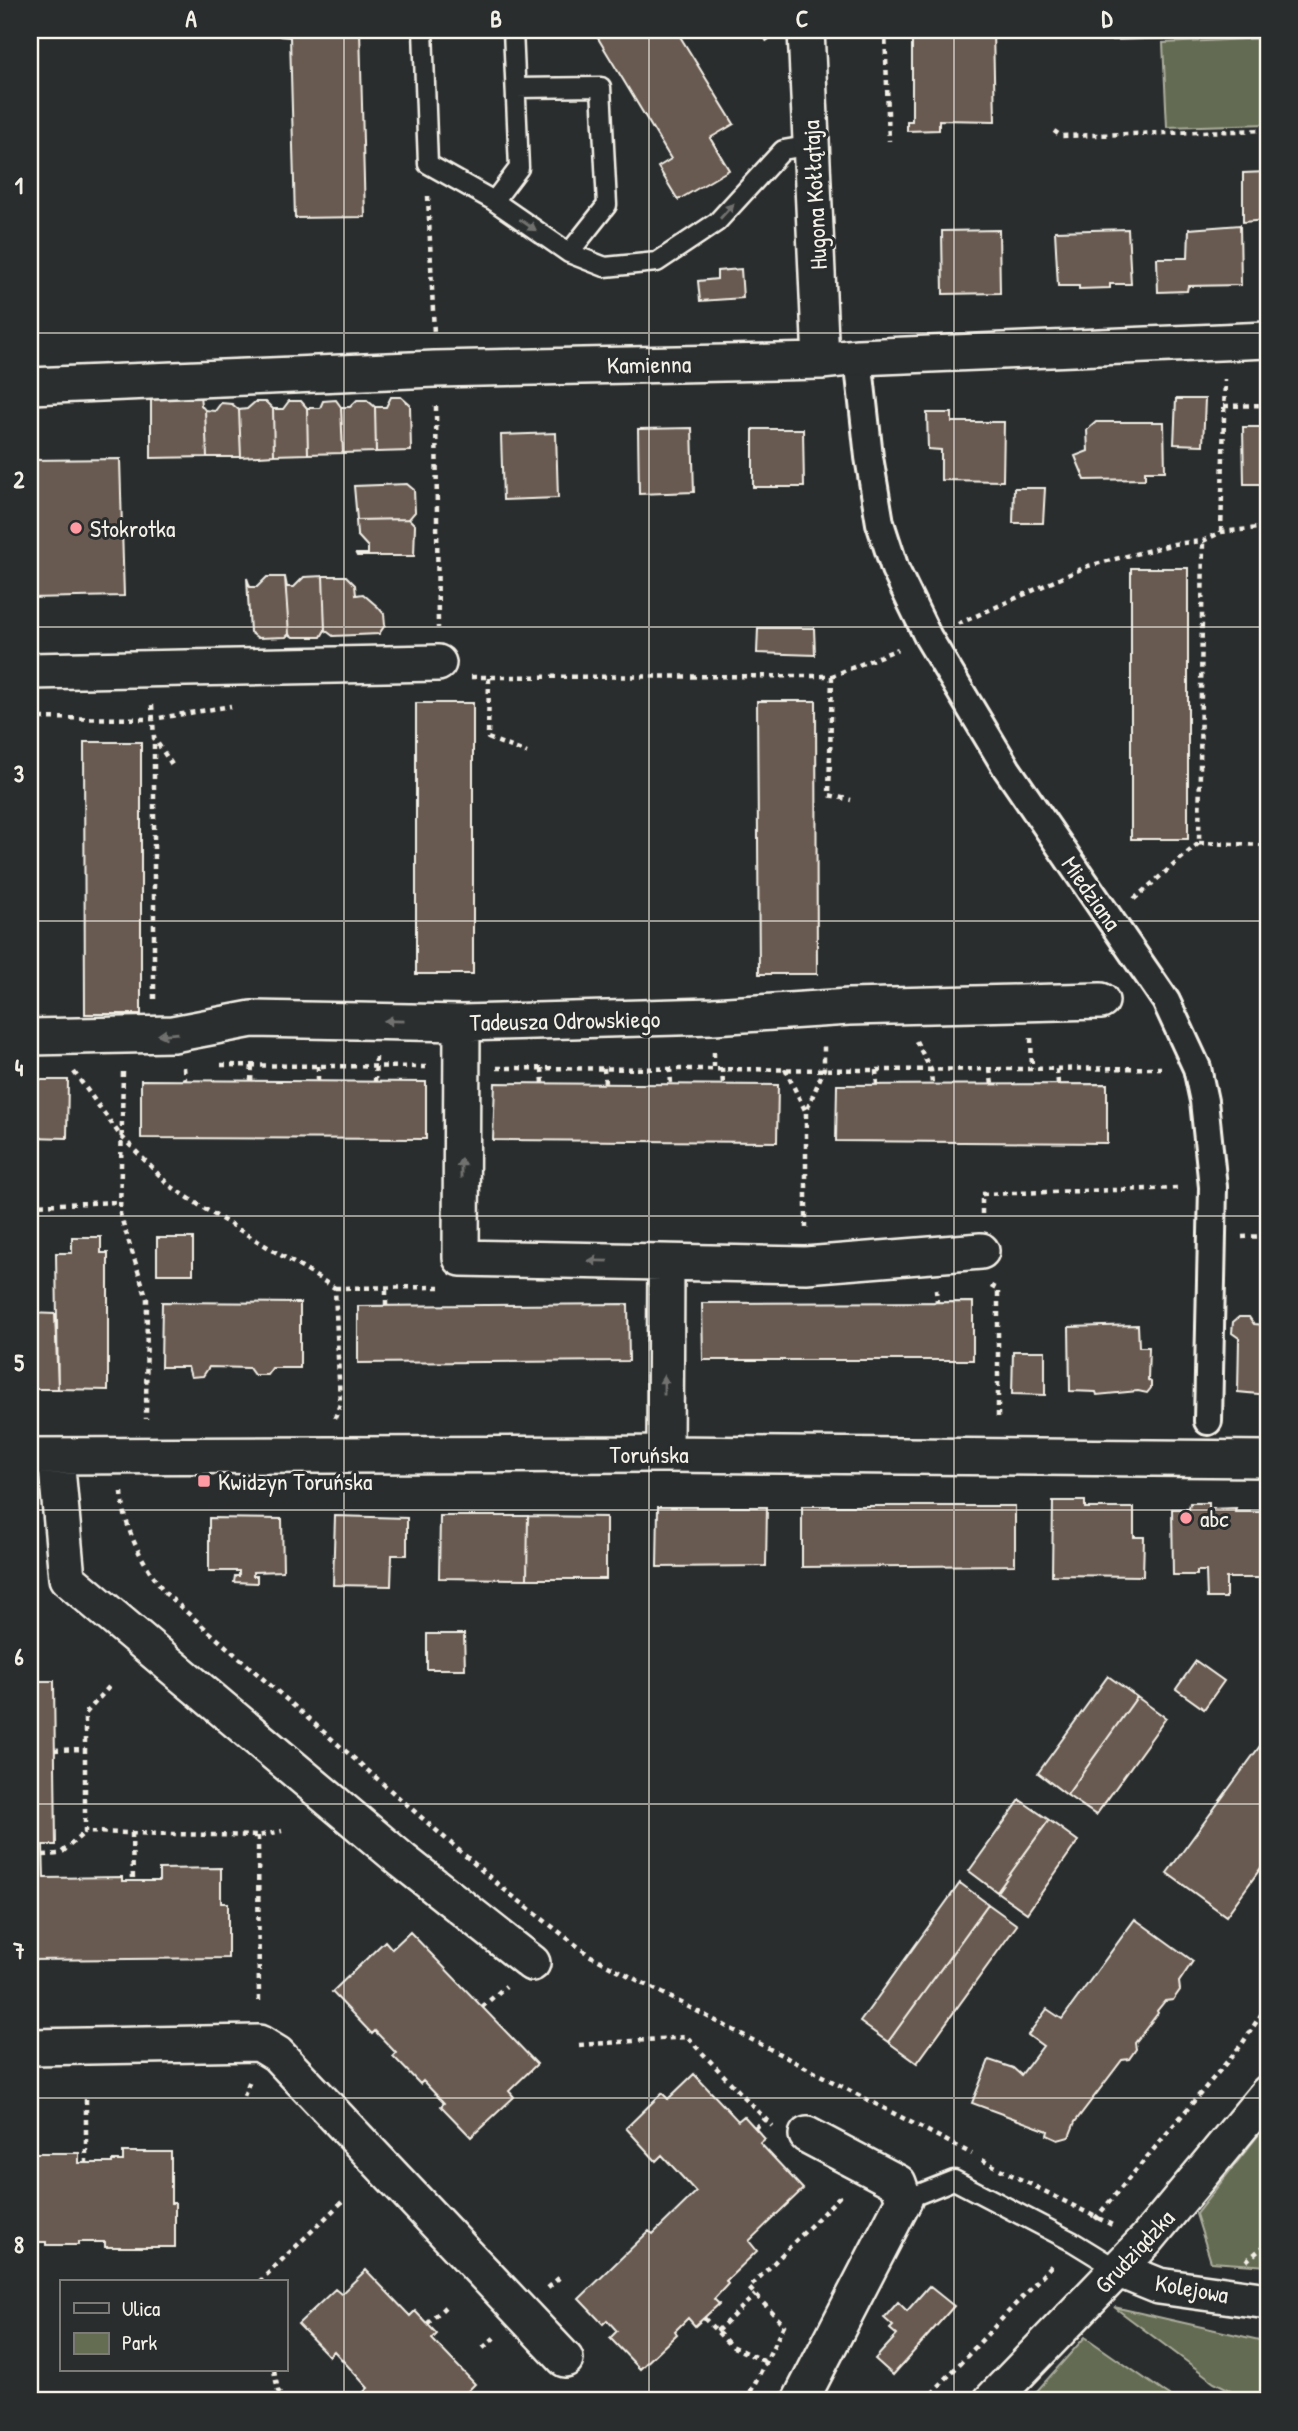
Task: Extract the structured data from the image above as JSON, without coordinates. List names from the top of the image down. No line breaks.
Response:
{"streets":{"street":["Hugona Kołłątaja","Kamienna","Miedziana","Tadeusza Odrowskiego","Toruńska","Grudziądzka","Kolejowa"]},"crossings":[["Hugona Kołłątaja","Kamienna"],["Kamienna","Miedziana"],["Miedziana","Toruńska"],["Grudziądzka","Kolejowa"]],"places":{"other":["Stokrotka","abc"],"transit":["Kwidzyn Toruńska"]},"legend":["Ulica","Park"],"grid":{"columns":["A","B","C","D"],"rows":["1","2","3","4","5","6","7","8"]}}
